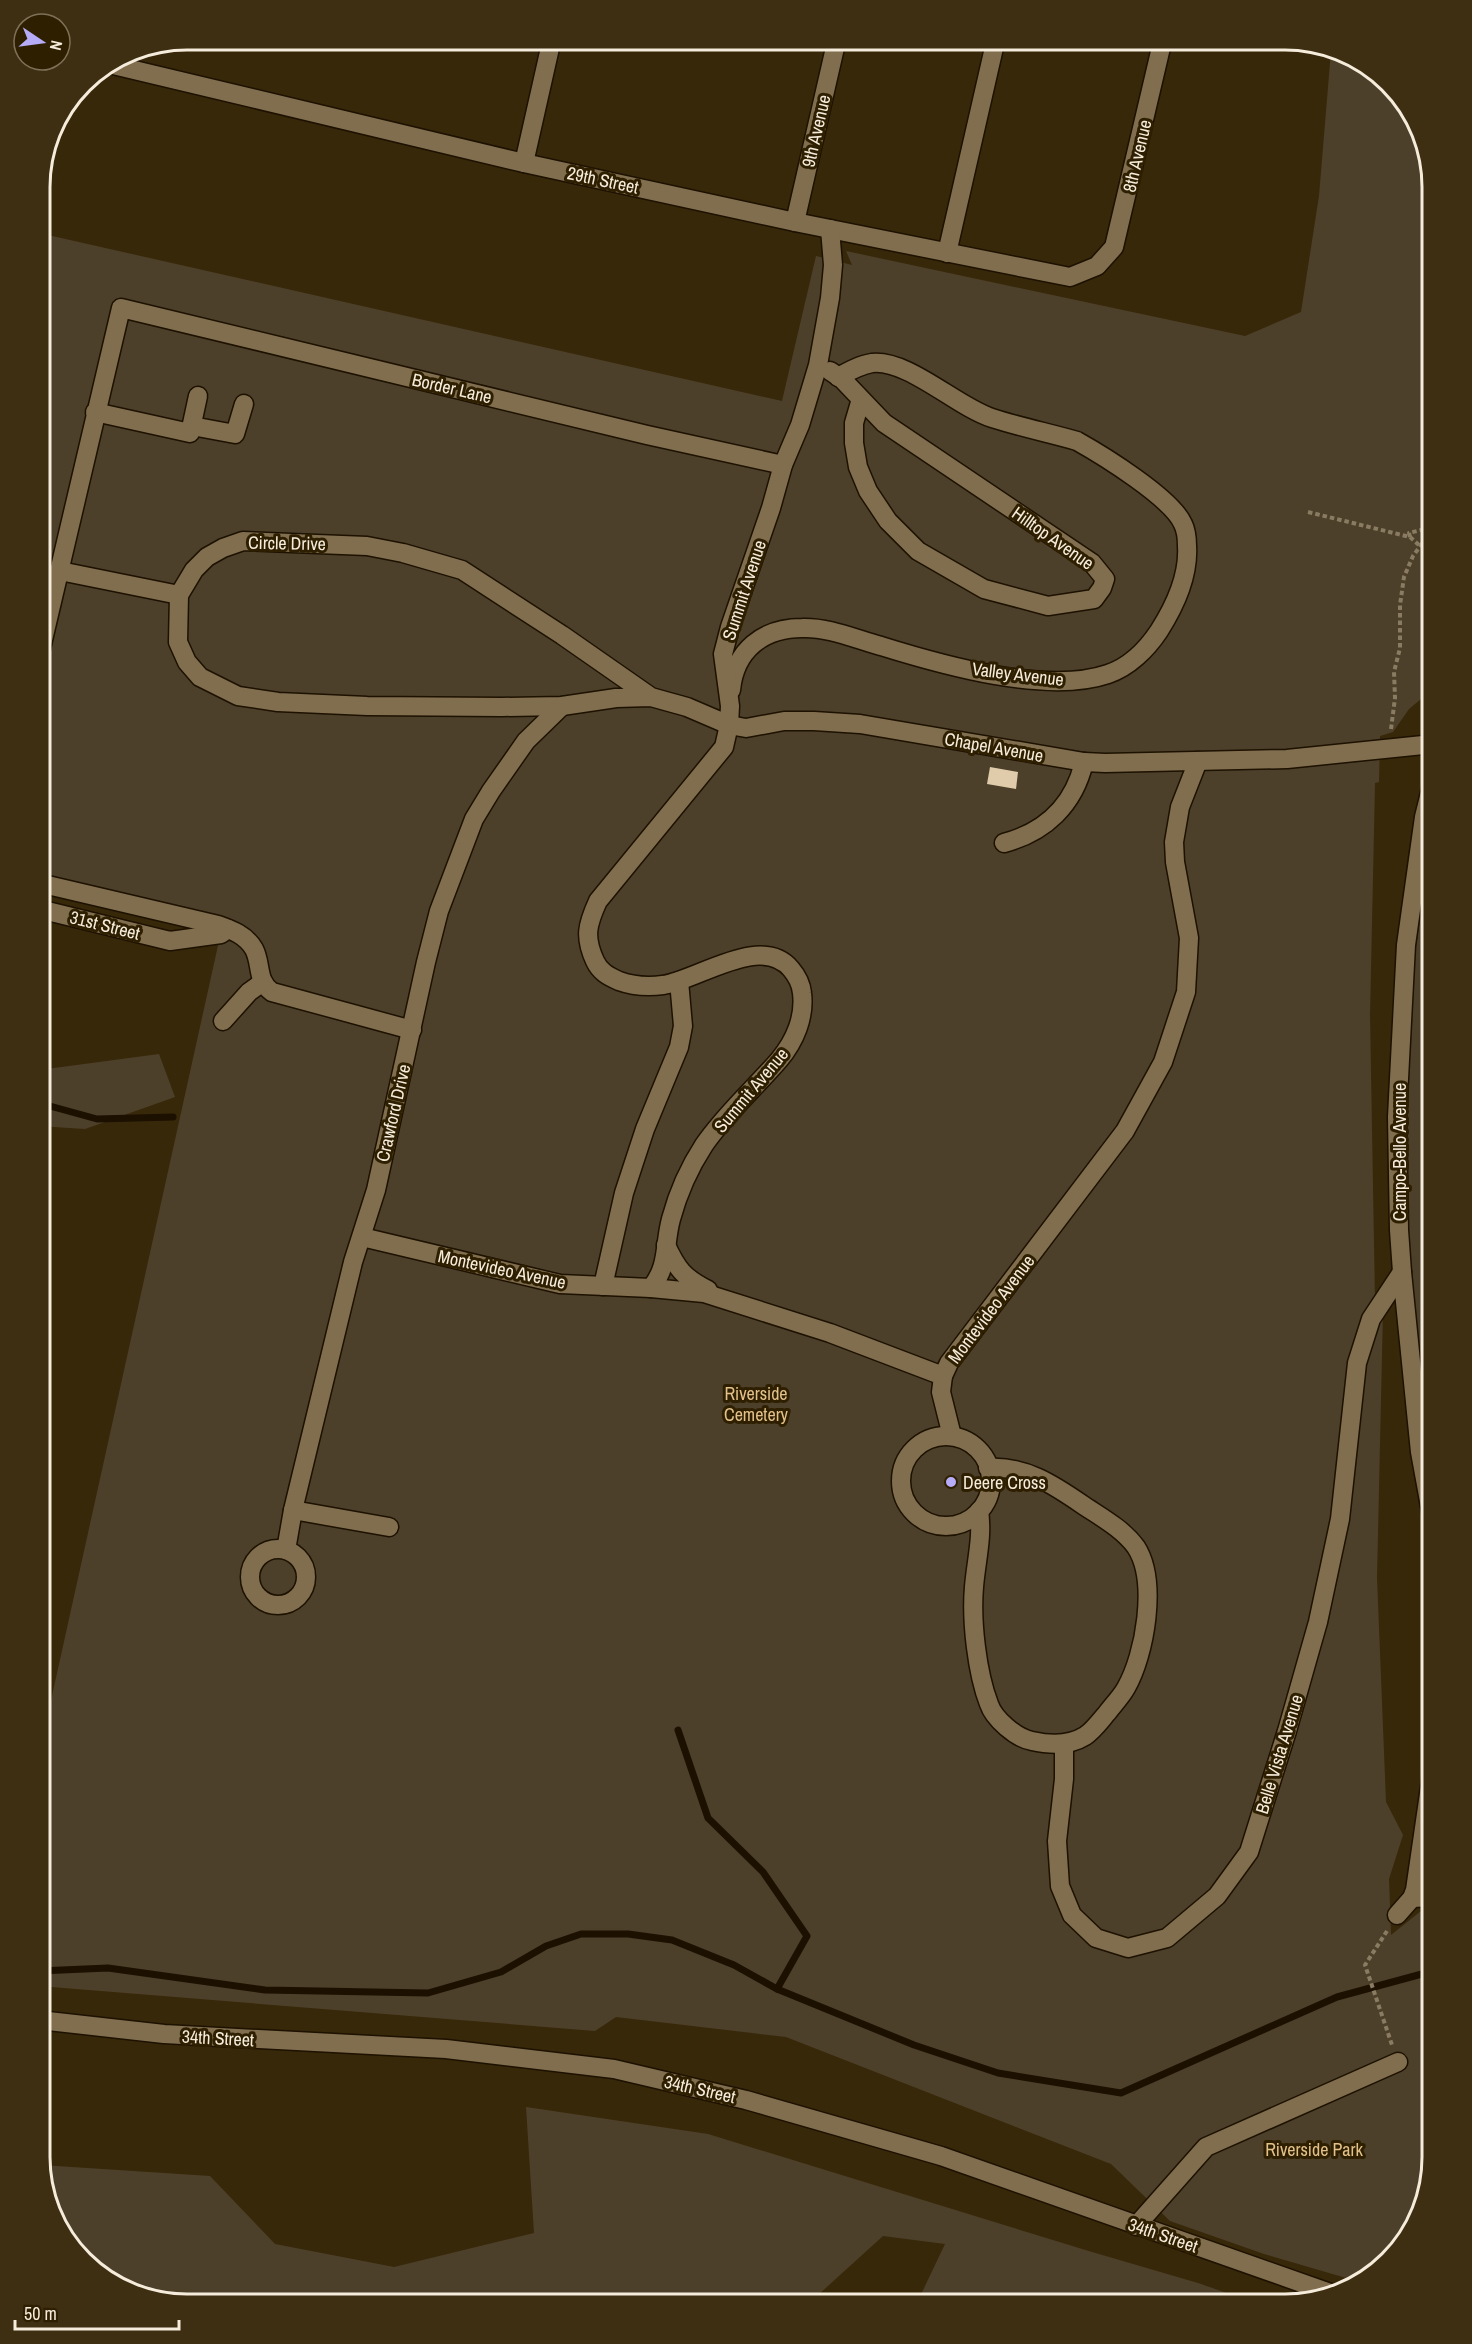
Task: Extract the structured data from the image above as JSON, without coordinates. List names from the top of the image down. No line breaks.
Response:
{"streets":{"street":["9th Avenue","8th Avenue","29th Street","Border Lane","Hilltop Avenue","Circle Drive","Summit Avenue","Valley Avenue","Chapel Avenue","31st Street","Crawford Drive","Campo-Bello Avenue","Montevideo Avenue","Belle Vista Avenue","34th Street"]},"crossings":[["9th Avenue","29th Street"],["8th Avenue","29th Street"],["29th Street","Summit Avenue"],["Border Lane","Summit Avenue"],["Hilltop Avenue","Summit Avenue"],["Hilltop Avenue","Valley Avenue"],["Circle Drive","Chapel Avenue"],["Summit Avenue","Valley Avenue"],["Summit Avenue","Chapel Avenue"],["Summit Avenue","Montevideo Avenue"],["Chapel Avenue","Crawford Drive"],["Chapel Avenue","Montevideo Avenue"],["Crawford Drive","Montevideo Avenue"],["Campo-Bello Avenue","Belle Vista Avenue"]],"parks":["Riverside Cemetery","Riverside Park"],"places":["Deere Cross"],"scale_bar":"50 m","north":"right"}
